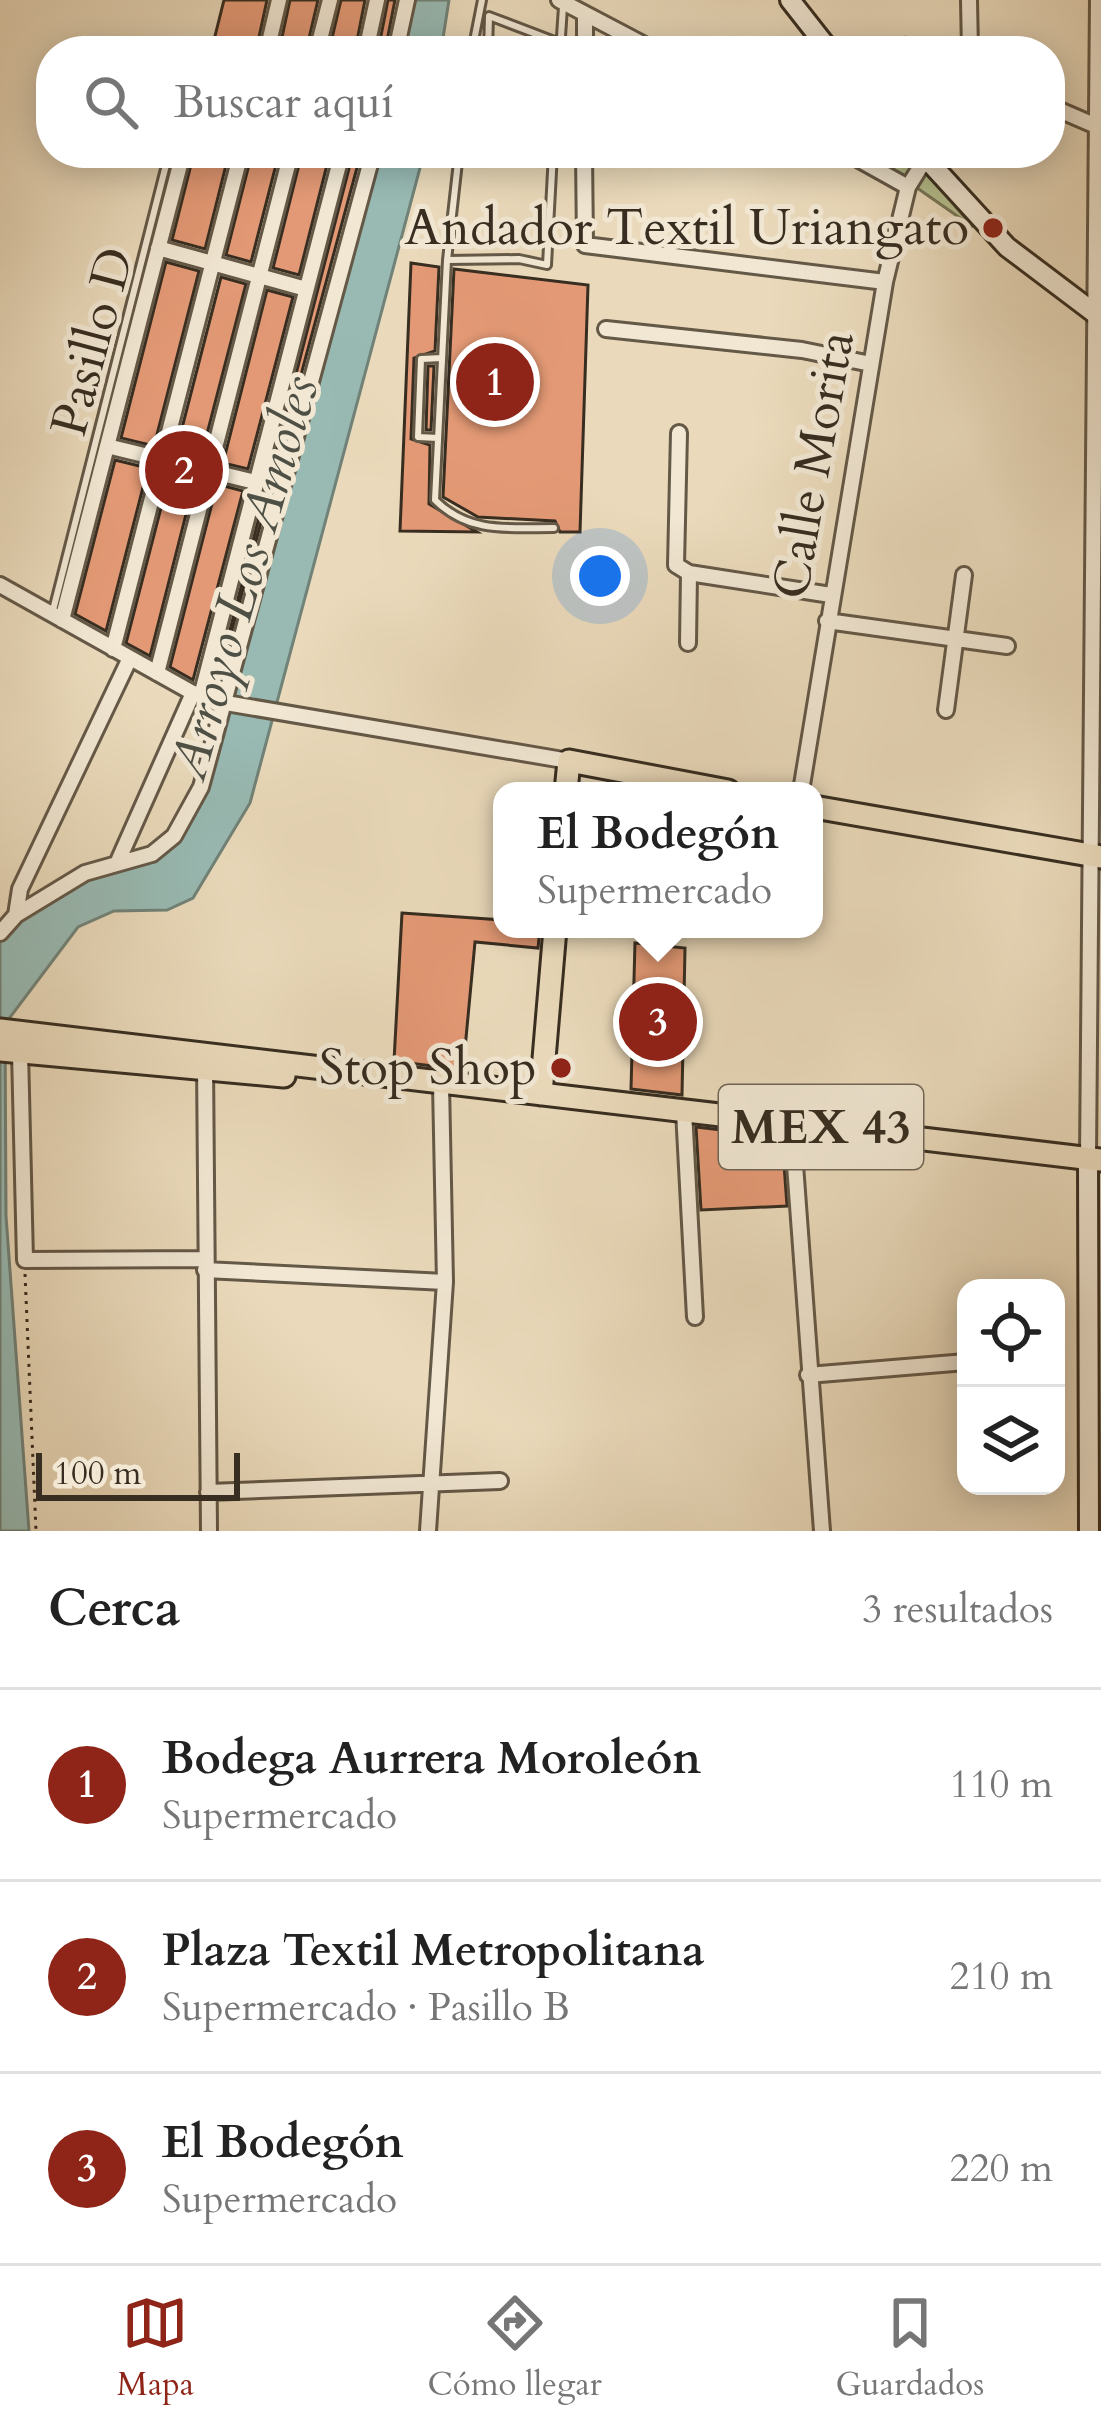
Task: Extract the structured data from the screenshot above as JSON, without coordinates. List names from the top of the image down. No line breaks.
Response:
{"streets":{"main road":["MEX 43"],"street":["Pasillo D","Calle Morita"]},"water":["Arroyo Los Amoles"],"places":["Andador Textil Uriangato","Stop Shop"],"scale_bar":"100 m","page":{"search":"Buscar aquí","pins":["1","2","3"],"popup":["El Bodegón","Supermercado"],"scale":"100 m","heading":["Cerca","3 resultados"],"list":[{"mark":"1","name":"Bodega Aurrera Moroleón","note":"Supermercado","value":"110 m"},{"mark":"2","name":"Plaza Textil Metropolitana","note":"Supermercado · Pasillo B","value":"210 m"},{"mark":"3","name":"El Bodegón","note":"Supermercado","value":"220 m"}],"nav":["Mapa","Cómo llegar","Guardados"]}}
